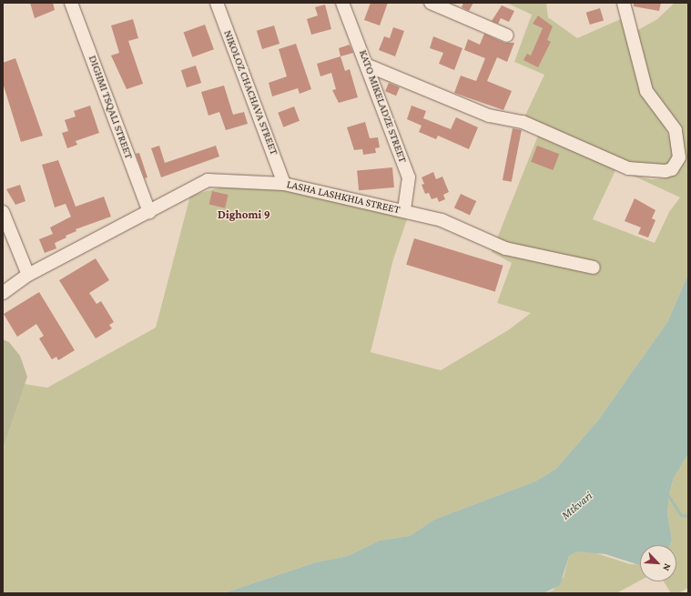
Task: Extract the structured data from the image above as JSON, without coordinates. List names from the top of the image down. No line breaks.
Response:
{"streets":{"street":["NIKOLOZ CHACHAVA STREET","KATO MIKELADZE STREET","DIGHMI TSQALI STREET","LASHA LASHKHIA STREET"]},"crossings":[["NIKOLOZ CHACHAVA STREET","LASHA LASHKHIA STREET"],["KATO MIKELADZE STREET","LASHA LASHKHIA STREET"],["DIGHMI TSQALI STREET","LASHA LASHKHIA STREET"]],"districts":["Dighomi 9"],"water":["Mtkvari"],"north":"bottom right"}
